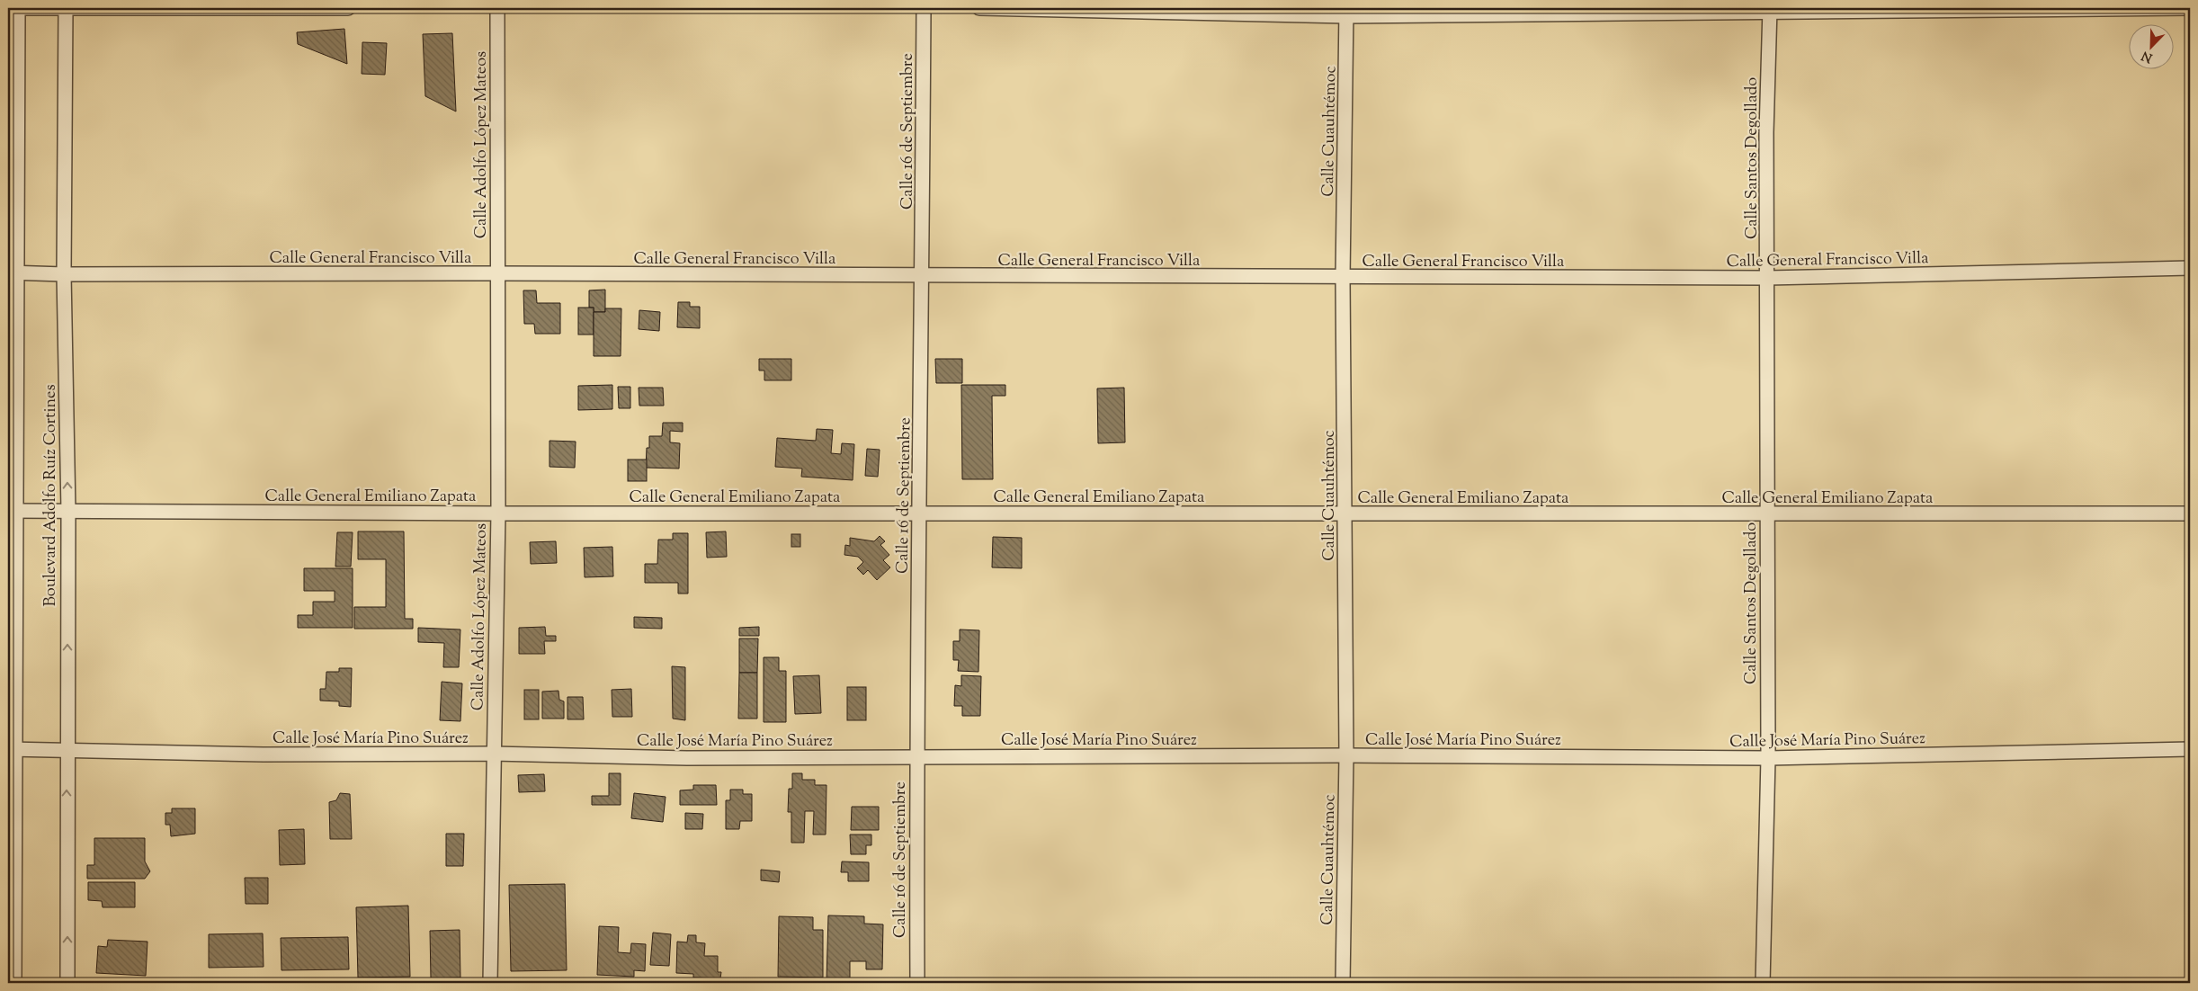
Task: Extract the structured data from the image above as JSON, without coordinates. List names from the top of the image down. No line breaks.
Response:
{"streets":{"street":["Calle 16 de Septiembre","Calle Cuauhtémoc","Calle Adolfo López Mateos","Calle Santos Degollado","Calle General Francisco Villa","Boulevard Adolfo Ruíz Cortines","Calle General Emiliano Zapata","Calle José María Pino Suárez"]},"crossings":[["Calle 16 de Septiembre","Calle General Francisco Villa"],["Calle 16 de Septiembre","Calle General Emiliano Zapata"],["Calle 16 de Septiembre","Calle José María Pino Suárez"],["Calle Cuauhtémoc","Calle General Francisco Villa"],["Calle Cuauhtémoc","Calle General Emiliano Zapata"],["Calle Cuauhtémoc","Calle José María Pino Suárez"],["Calle Adolfo López Mateos","Calle General Francisco Villa"],["Calle Adolfo López Mateos","Calle General Emiliano Zapata"],["Calle Adolfo López Mateos","Calle José María Pino Suárez"],["Calle Santos Degollado","Calle General Francisco Villa"],["Calle Santos Degollado","Calle General Emiliano Zapata"],["Calle Santos Degollado","Calle José María Pino Suárez"],["Calle General Francisco Villa","Boulevard Adolfo Ruíz Cortines"],["Boulevard Adolfo Ruíz Cortines","Calle General Emiliano Zapata"],["Boulevard Adolfo Ruíz Cortines","Calle José María Pino Suárez"]],"north":"bottom left"}
